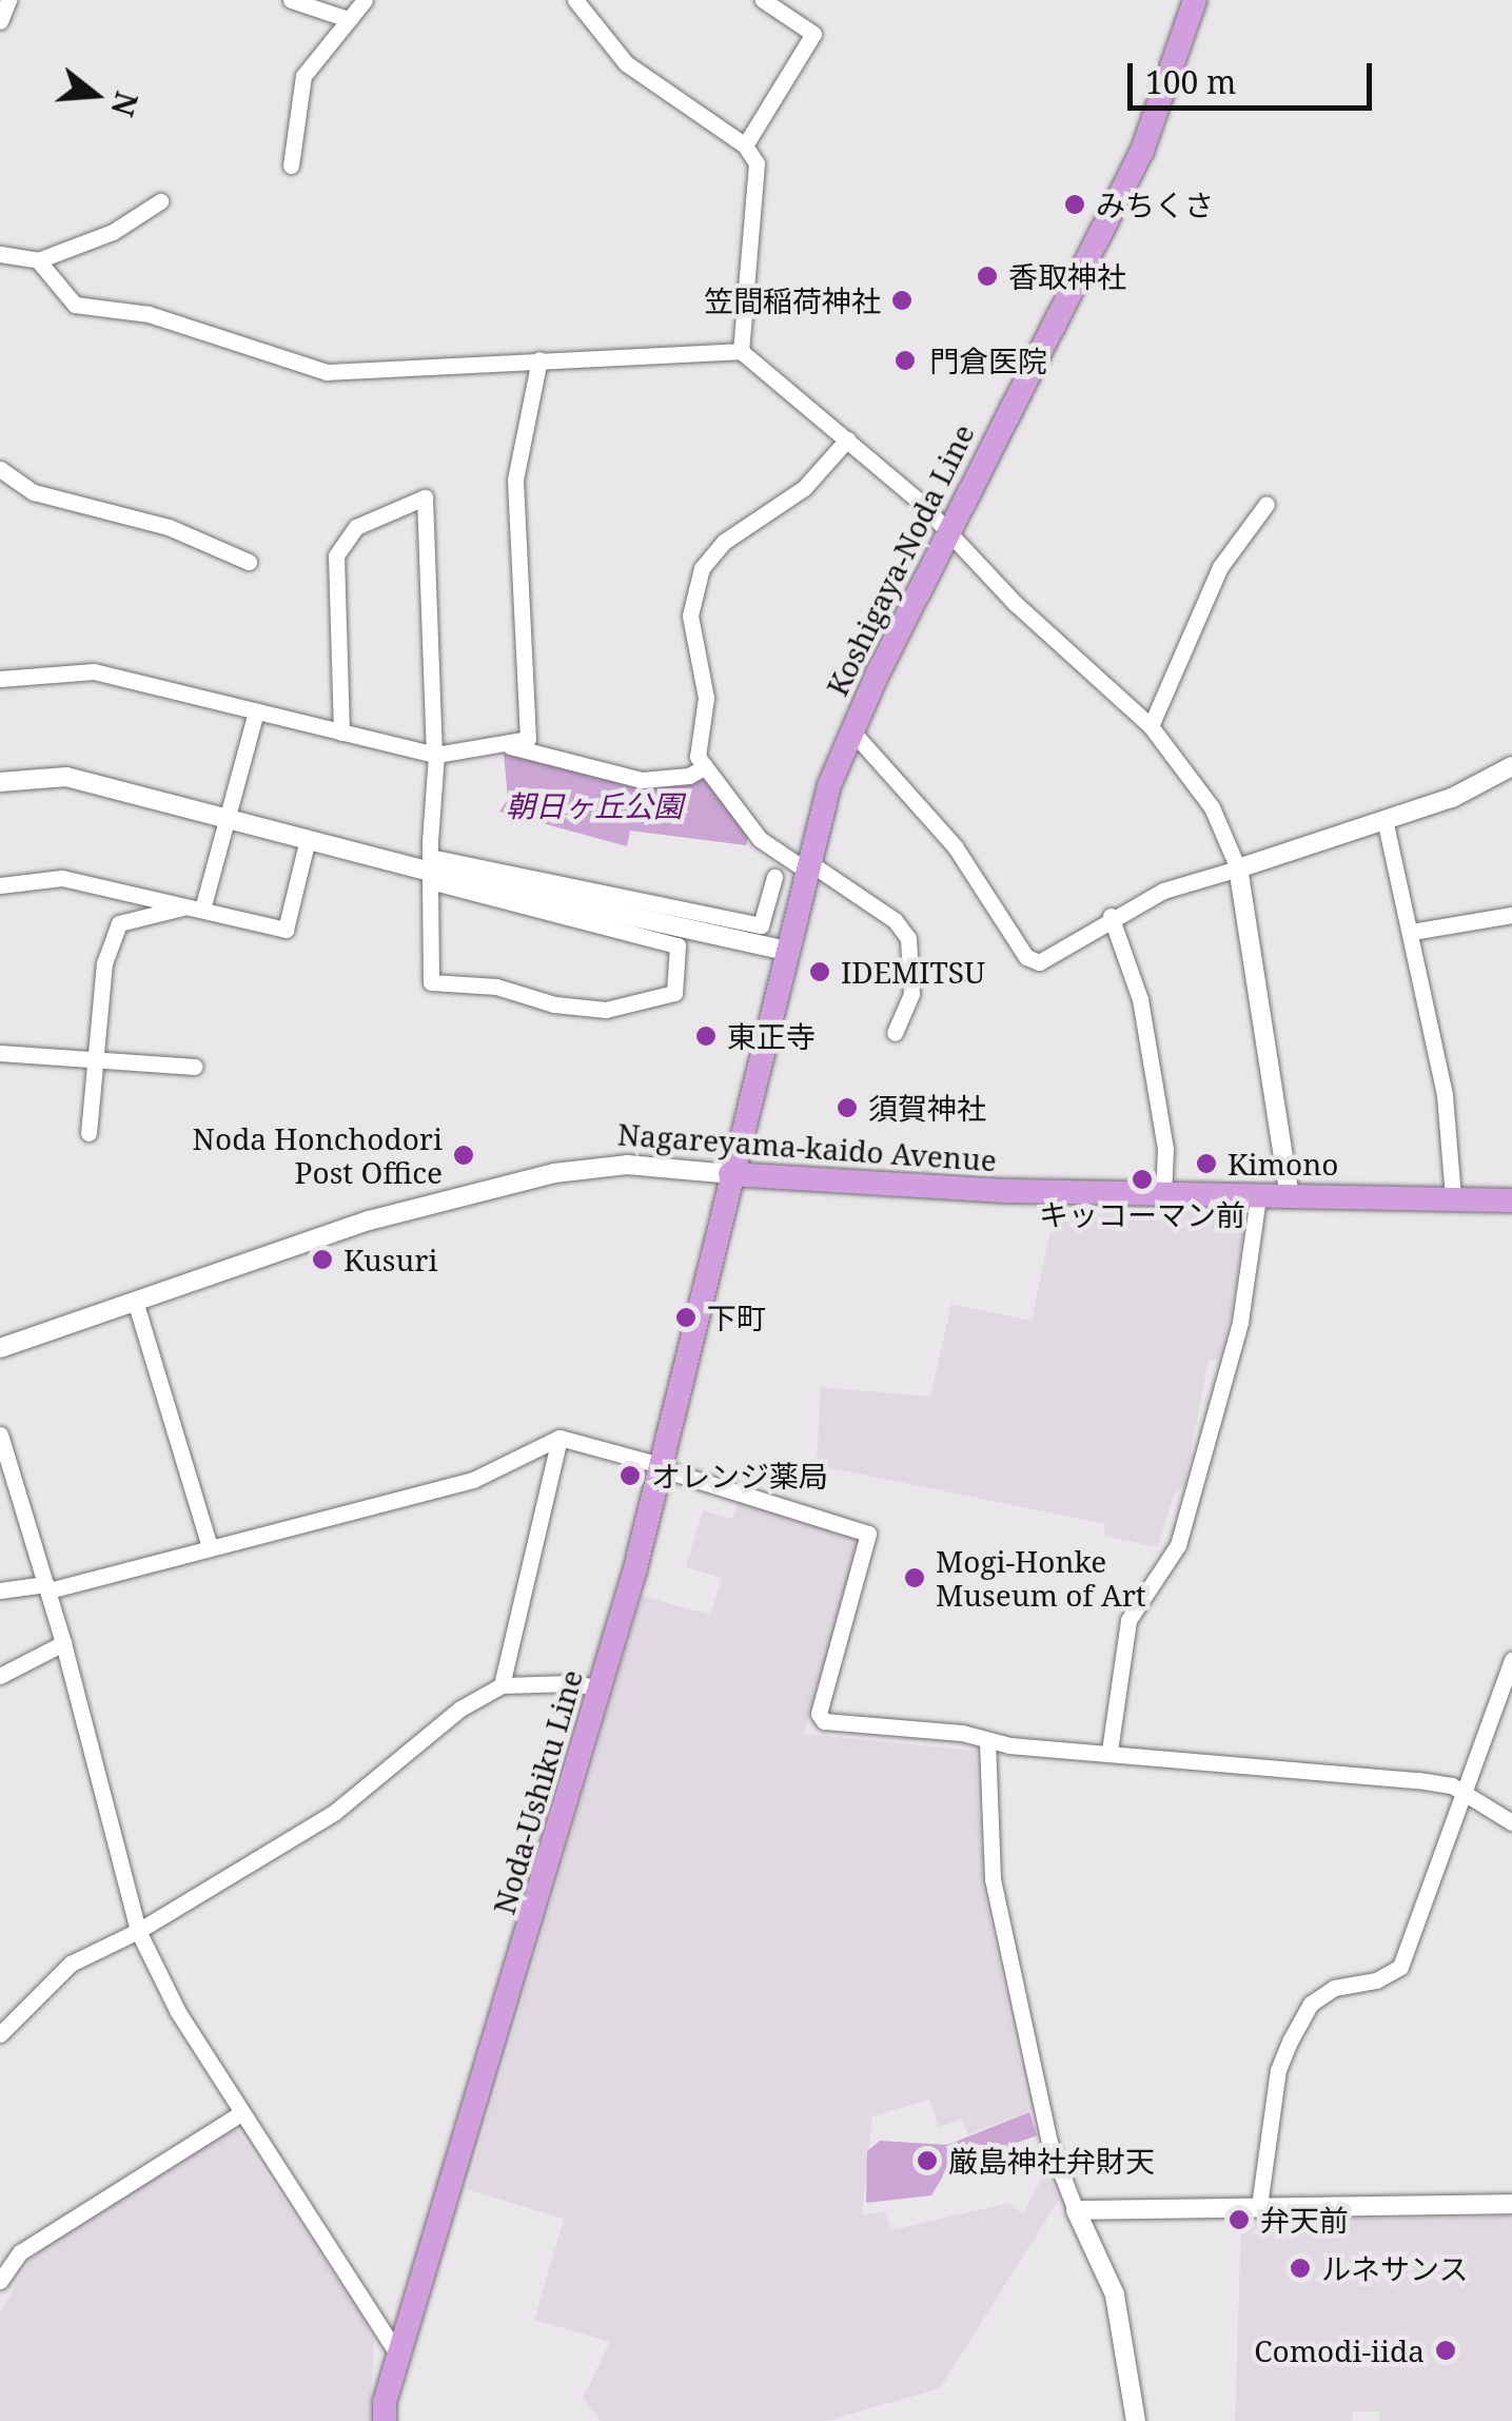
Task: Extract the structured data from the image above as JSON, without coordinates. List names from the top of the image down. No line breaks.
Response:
{"streets":{"main road":["Koshigaya-Noda Line","Nagareyama-kaido Avenue","Noda-Ushiku Line"]},"crossings":[["Koshigaya-Noda Line","Nagareyama-kaido Avenue"],["Koshigaya-Noda Line","Noda-Ushiku Line"],["Nagareyama-kaido Avenue","Noda-Ushiku Line"]],"parks":["朝日ヶ丘公園"],"places":["みちくさ","香取神社","笠間稲荷神社","門倉医院","IDEMITSU","東正寺","須賀神社","Noda Honchodori Post Office","Kimono","キッコーマン前","Kusuri","下町","オレンジ薬局","Mogi-Honke Museum of Art","厳島神社弁財天","弁天前","ルネサンス","Comodi-iida"],"scale_bar":"100 m","north":"right"}
